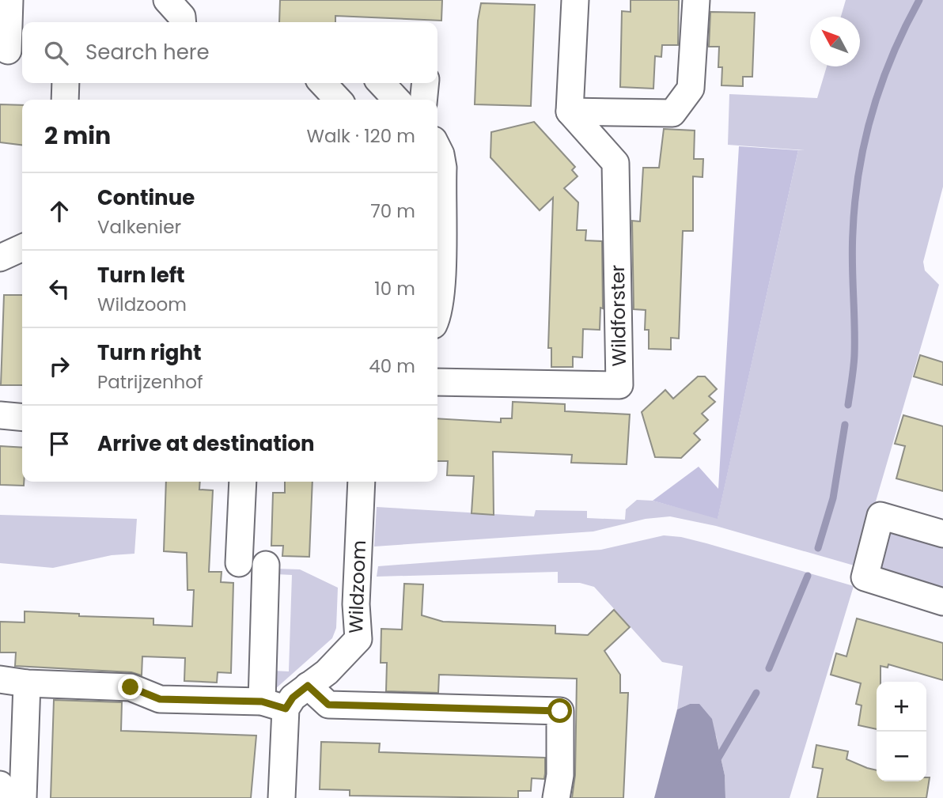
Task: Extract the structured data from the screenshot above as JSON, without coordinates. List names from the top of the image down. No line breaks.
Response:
{"streets":{"street":["Wildforster","Wildzoom"]},"north":"top left","page":{"search":"Search here","heading":["2 min","Walk · 120 m"],"list":[["Continue","Valkenier","70 m"],["Turn left","Wildzoom","10 m"],["Turn right","Patrijzenhof","40 m"],"Arrive at destination"],"map_buttons":["+","−"]}}
